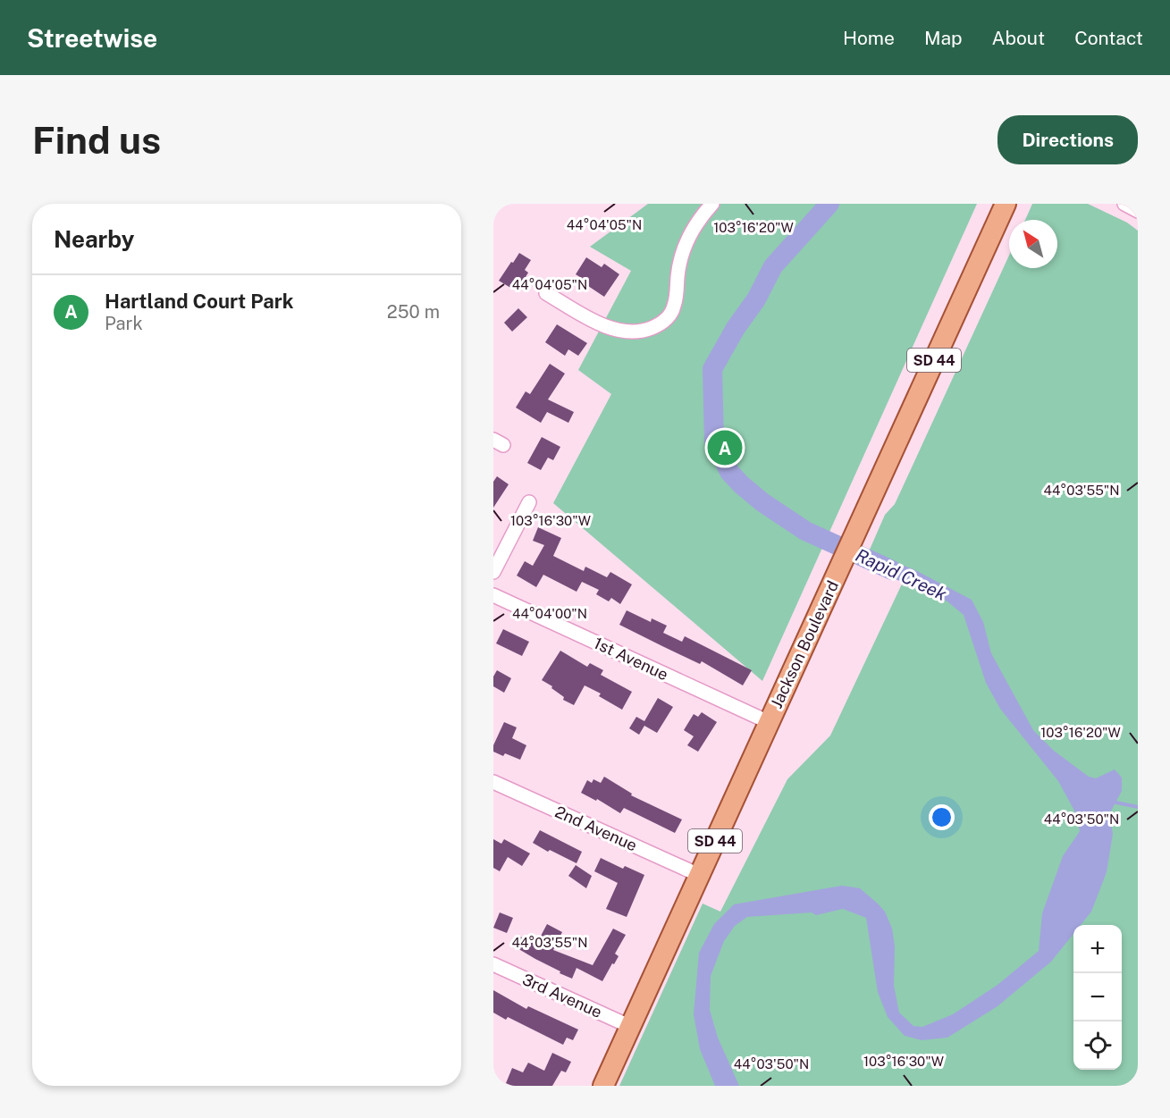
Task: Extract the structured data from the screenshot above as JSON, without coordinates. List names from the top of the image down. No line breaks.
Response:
{"streets":{"main road":["SD 44","Jackson Boulevard"],"street":["1st Avenue","2nd Avenue","3rd Avenue"]},"crossings":[["Jackson Boulevard","1st Avenue"],["Jackson Boulevard","2nd Avenue"],["Jackson Boulevard","3rd Avenue"]],"water":["Rapid Creek"],"north":"top left","page":{"header":"Streetwise","nav":["Home","Map","About","Contact"],"buttons":"Directions","title":"Find us","heading":"Nearby","list":[{"mark":"A","name":"Hartland Court Park","note":"Park","value":"250 m"}],"pins":"A","map_buttons":["+","−"]},"coordinates":["44°04'05\"N","103°16'20\"W","44°03'55\"N","103°16'30\"W","44°04'00\"N","44°03'50\"N"]}
